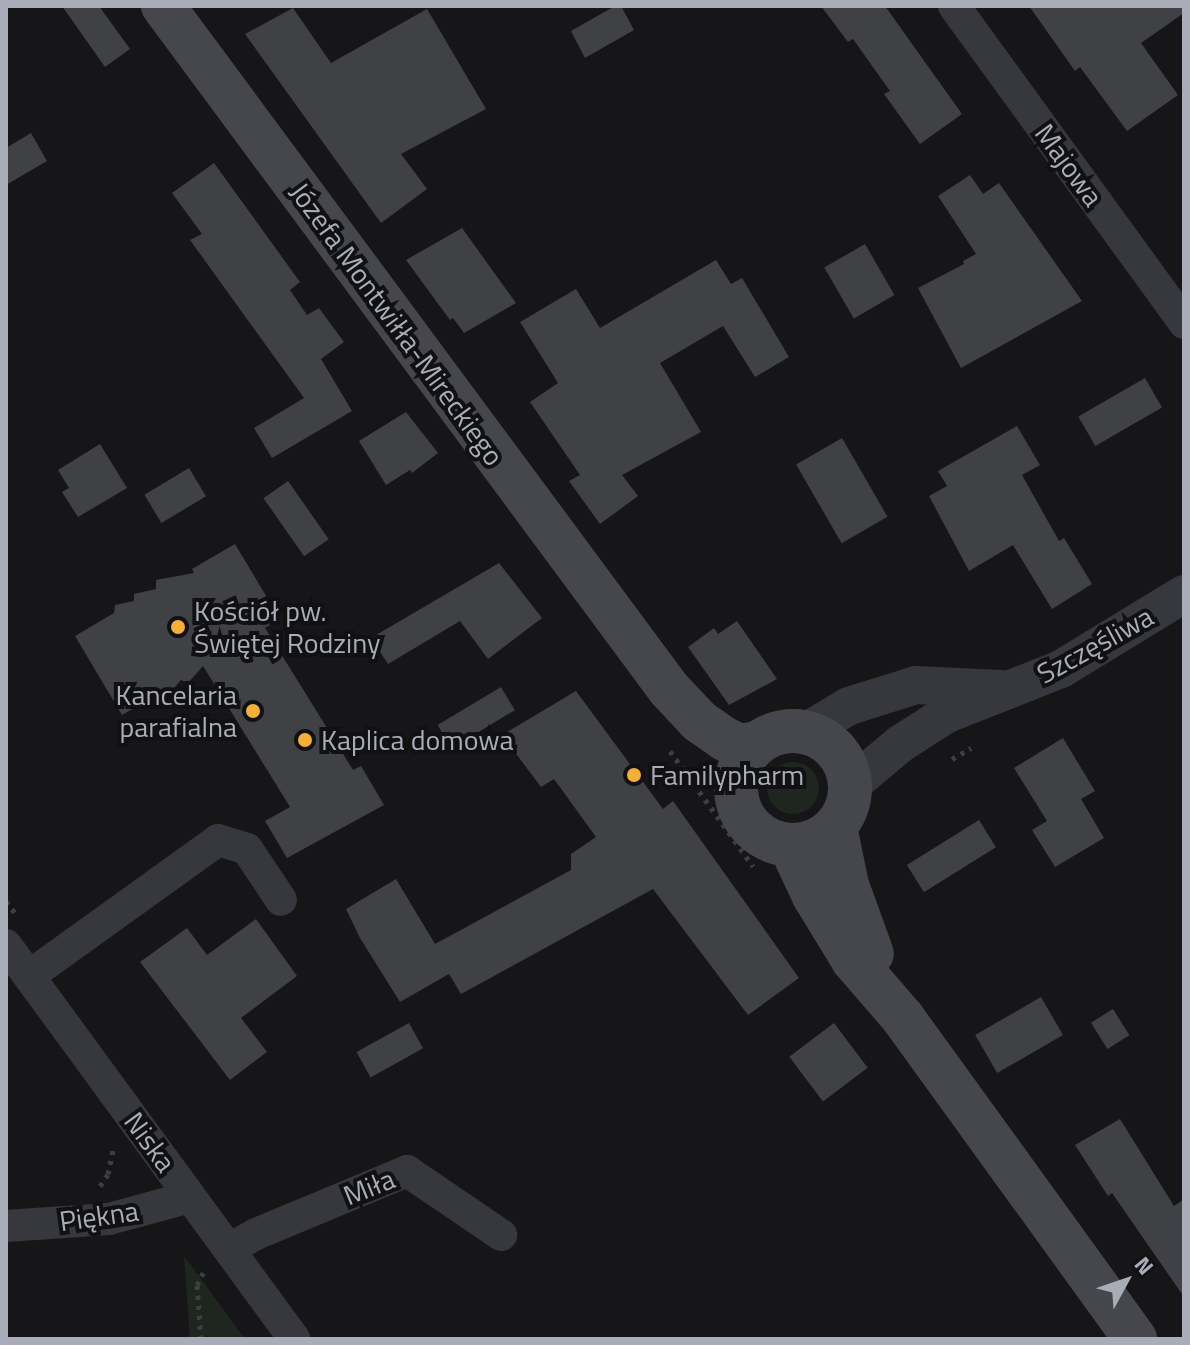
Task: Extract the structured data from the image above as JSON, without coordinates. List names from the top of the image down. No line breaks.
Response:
{"streets":{"main road":["Józefa Montwiłła-Mireckiego"],"street":["Majowa","Szczęśliwa","Niska","Miła","Piękna"]},"crossings":[["Józefa Montwiłła-Mireckiego","Szczęśliwa"],["Niska","Miła"],["Niska","Piękna"]],"places":["Kościół pw. Świętej Rodziny","Kancelaria parafialna","Kaplica domowa","Familypharm"],"north":"top right"}
